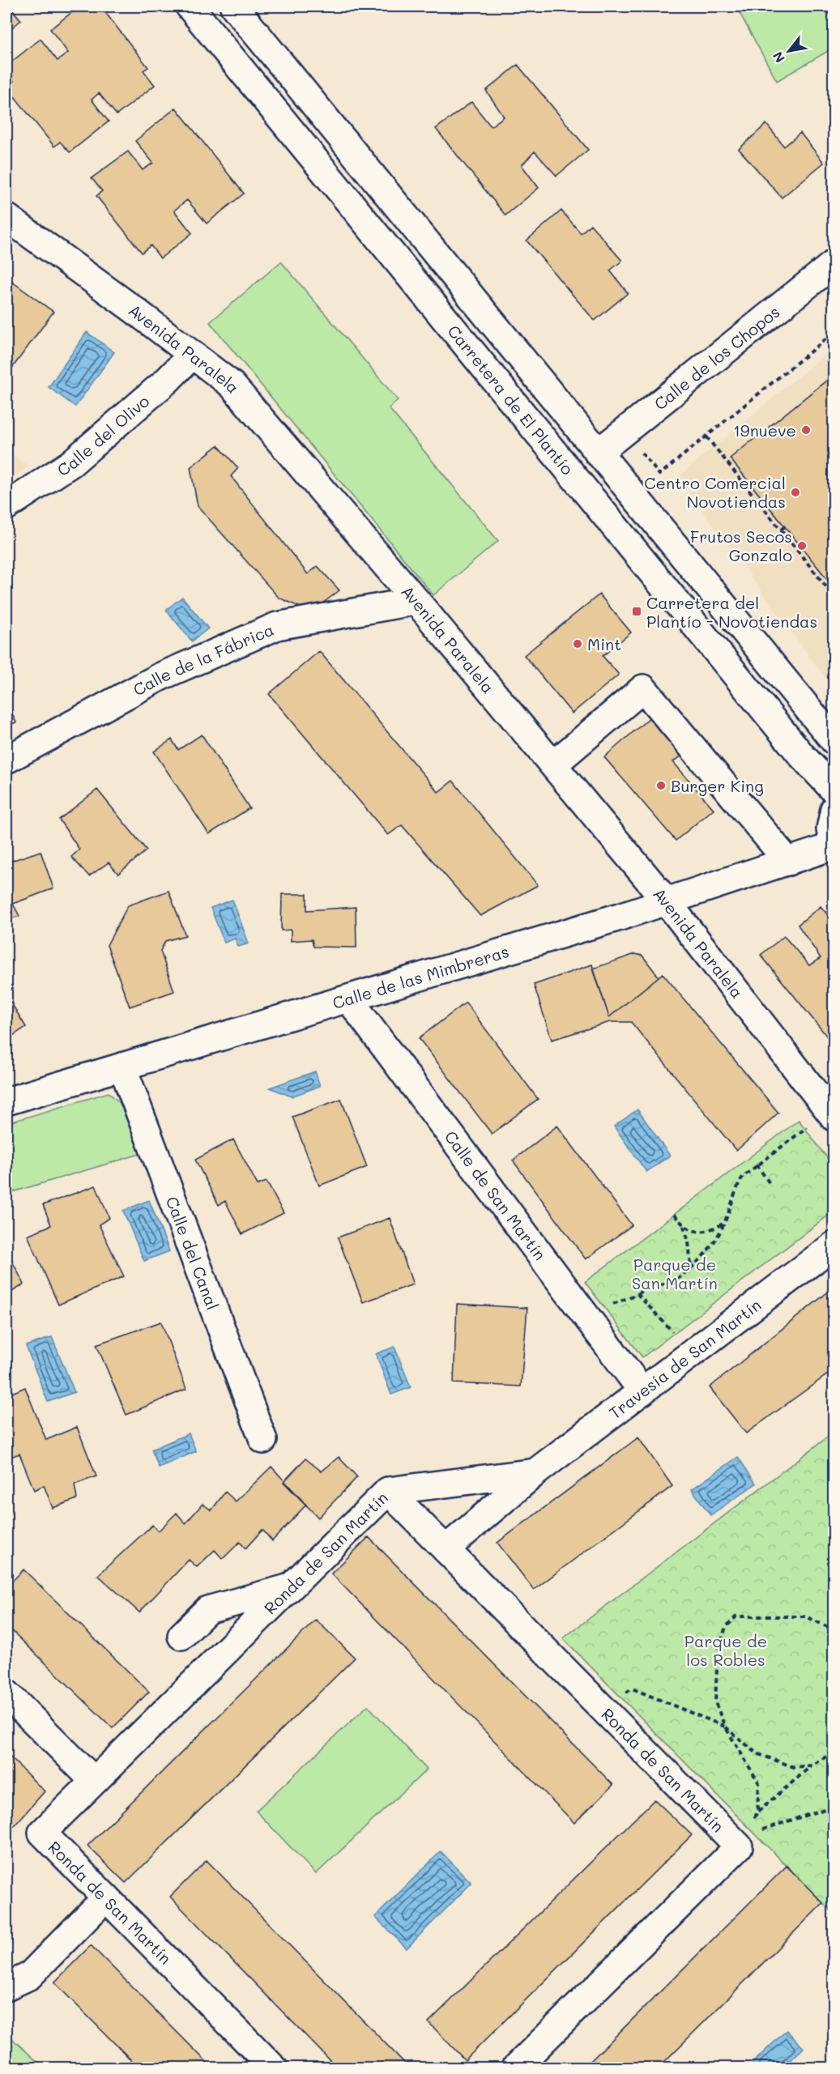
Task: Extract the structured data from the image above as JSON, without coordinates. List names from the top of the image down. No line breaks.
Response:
{"streets":{"street":["Avenida Paralela","Calle de los Chopos","Carretera de El Plantío","Calle del Olivo","Calle de la Fábrica","Calle de las Mimbreras","Calle de San Martín","Calle del Canal","Travesía de San Martín","Ronda de San Martín"]},"crossings":[["Avenida Paralela","Calle del Olivo"],["Avenida Paralela","Calle de la Fábrica"],["Avenida Paralela","Calle de las Mimbreras"],["Calle de los Chopos","Carretera de El Plantío"],["Calle de las Mimbreras","Calle de San Martín"],["Calle de las Mimbreras","Calle del Canal"],["Calle de San Martín","Travesía de San Martín"],["Travesía de San Martín","Ronda de San Martín"]],"parks":["Parque de San Martín","Parque de los Robles"],"places":{"other":["19nueve","Centro Comercial Novotiendas","Frutos Secos Gonzalo","Mint","Burger King"],"transit":["Carretera del Plantío - Novotiendas"]},"north":"bottom left"}
